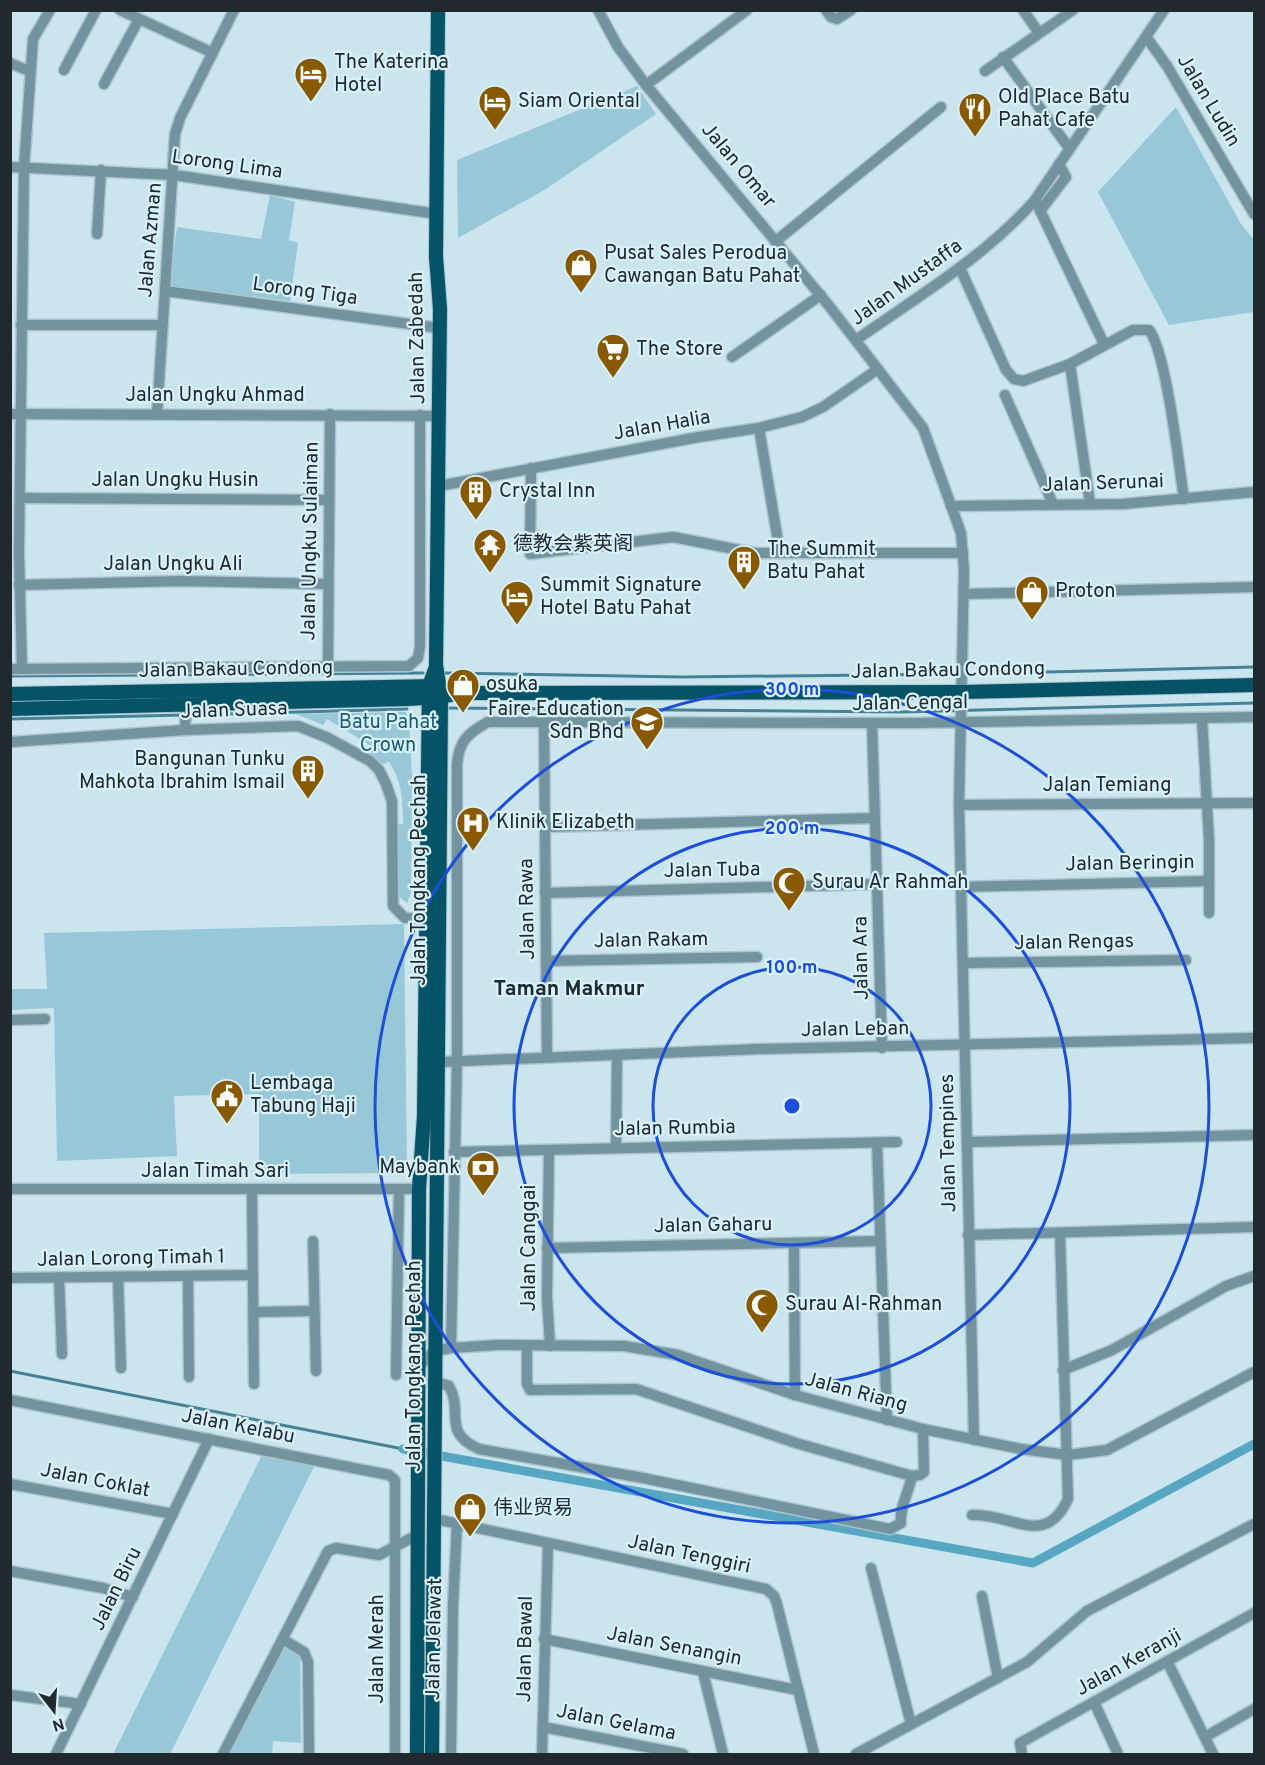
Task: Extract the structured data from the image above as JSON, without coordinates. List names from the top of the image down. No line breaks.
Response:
{"streets":{"main road":["Jalan Zabedah","Jalan Bakau Condong","Jalan Tongkang Pechah"],"street":["Jalan Ludin","Lorong Lima","Jalan Omar","Jalan Azman","Jalan Mustaffa","Lorong Tiga","Jalan Ungku Ahmad","Jalan Halia","Jalan Ungku Husin","Jalan Serunai","Jalan Ungku Sulaiman","Jalan Ungku Ali","Jalan Cengal","Jalan Suasa","Jalan Temiang","Jalan Beringin","Jalan Tuba","Jalan Rawa","Jalan Rakam","Jalan Rengas","Jalan Ara","Jalan Leban","Jalan Rumbia","Jalan Tempines","Jalan Timah Sari","Jalan Gaharu","Jalan Canggai","Jalan Lorong Timah 1","Jalan Riang","Jalan Kelabu","Jalan Coklat","Jalan Tenggiri","Jalan Biru","Jalan Jelawat","Jalan Senangin","Jalan Merah","Jalan Bawal","Jalan Keranji","Jalan Gelama"]},"crossings":[["Jalan Ludin","Jalan Mustaffa"],["Lorong Lima","Jalan Azman"],["Lorong Lima","Jalan Zabedah"],["Jalan Omar","Jalan Mustaffa"],["Jalan Azman","Lorong Tiga"],["Jalan Azman","Jalan Ungku Ahmad"],["Jalan Mustaffa","Jalan Halia"],["Jalan Mustaffa","Jalan Serunai"],["Jalan Mustaffa","Jalan Bakau Condong"],["Jalan Mustaffa","Jalan Cengal"],["Jalan Mustaffa","Jalan Temiang"],["Jalan Mustaffa","Jalan Tempines"],["Lorong Tiga","Jalan Zabedah"],["Jalan Zabedah","Jalan Ungku Ahmad"],["Jalan Zabedah","Jalan Halia"],["Jalan Zabedah","Jalan Tongkang Pechah"],["Jalan Ungku Ahmad","Jalan Ungku Sulaiman"],["Jalan Ungku Husin","Jalan Ungku Sulaiman"],["Jalan Ungku Sulaiman","Jalan Ungku Ali"],["Jalan Bakau Condong","Jalan Suasa"],["Jalan Bakau Condong","Jalan Tongkang Pechah"],["Jalan Cengal","Jalan Beringin"],["Jalan Cengal","Jalan Rawa"],["Jalan Cengal","Jalan Ara"],["Jalan Cengal","Jalan Leban"],["Jalan Cengal","Jalan Rumbia"],["Jalan Cengal","Jalan Riang"],["Jalan Suasa","Jalan Tongkang Pechah"],["Jalan Temiang","Jalan Beringin"],["Jalan Temiang","Jalan Tempines"],["Jalan Beringin","Jalan Tempines"],["Jalan Tuba","Jalan Rawa"],["Jalan Tuba","Jalan Ara"],["Jalan Tongkang Pechah","Jalan Leban"],["Jalan Tongkang Pechah","Jalan Timah Sari"],["Jalan Tongkang Pechah","Jalan Riang"],["Jalan Tongkang Pechah","Jalan Tenggiri"],["Jalan Rawa","Jalan Rakam"],["Jalan Rawa","Jalan Leban"],["Jalan Rengas","Jalan Tempines"],["Jalan Ara","Jalan Leban"],["Jalan Leban","Jalan Tempines"],["Jalan Rumbia","Jalan Canggai"],["Jalan Tempines","Jalan Riang"],["Jalan Gaharu","Jalan Canggai"],["Jalan Canggai","Jalan Riang"],["Jalan Kelabu","Jalan Biru"],["Jalan Kelabu","Jalan Merah"],["Jalan Coklat","Jalan Biru"],["Jalan Tenggiri","Jalan Jelawat"],["Jalan Tenggiri","Jalan Senangin"],["Jalan Tenggiri","Jalan Bawal"],["Jalan Senangin","Jalan Bawal"],["Jalan Bawal","Jalan Gelama"]],"districts":["Taman Makmur"],"parks":["Batu Pahat Crown"],"places":{"hotel":["The Katerina Hotel","Siam Oriental","Summit Signature Hotel Batu Pahat"],"restaurant":["Old Place Batu Pahat Cafe"],"shop":["Pusat Sales Perodua Cawangan Batu Pahat","Proton","osuka","伟业贸易"],"supermarket":["The Store"],"building":["Crystal Inn","The Summit Batu Pahat","Bangunan Tunku Mahkota Ibrahim Ismail"],"temple":["德教会紫英阁"],"school or university":["Faire Education Sdn Bhd"],"hospital":["Klinik Elizabeth"],"mosque":["Surau Ar Rahmah","Surau Al-Rahman"],"public building":["Lembaga Tabung Haji"],"bank":["Maybank"]},"north":"bottom","rings":["300 m","200 m","100 m"]}
